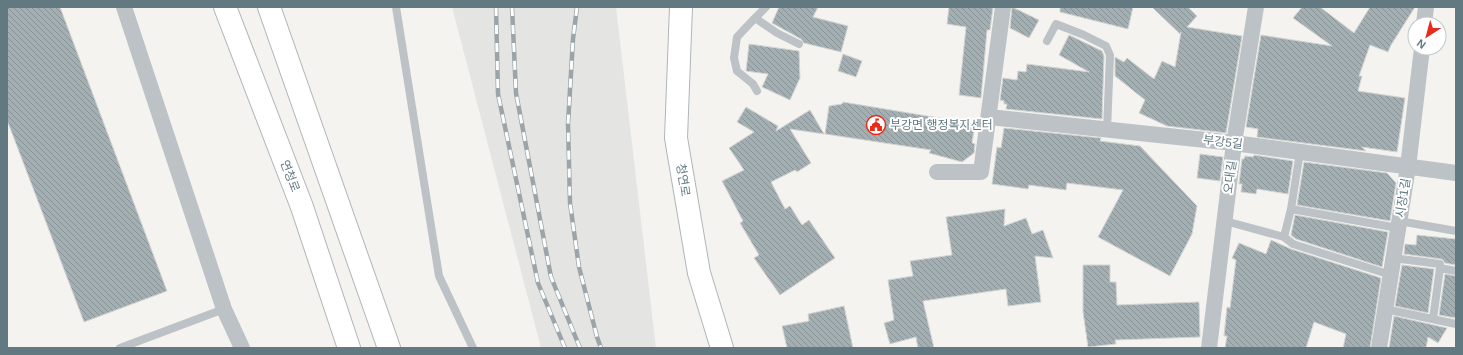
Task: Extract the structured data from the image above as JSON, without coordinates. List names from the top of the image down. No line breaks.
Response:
{"streets":{"main road":["연청로","청연로"],"street":["부강5길","오대길","시장1길"]},"crossings":[["부강5길","오대길"],["부강5길","시장1길"]],"places":{"public building":["부강면 행정복지센터"]},"north":"bottom left"}
